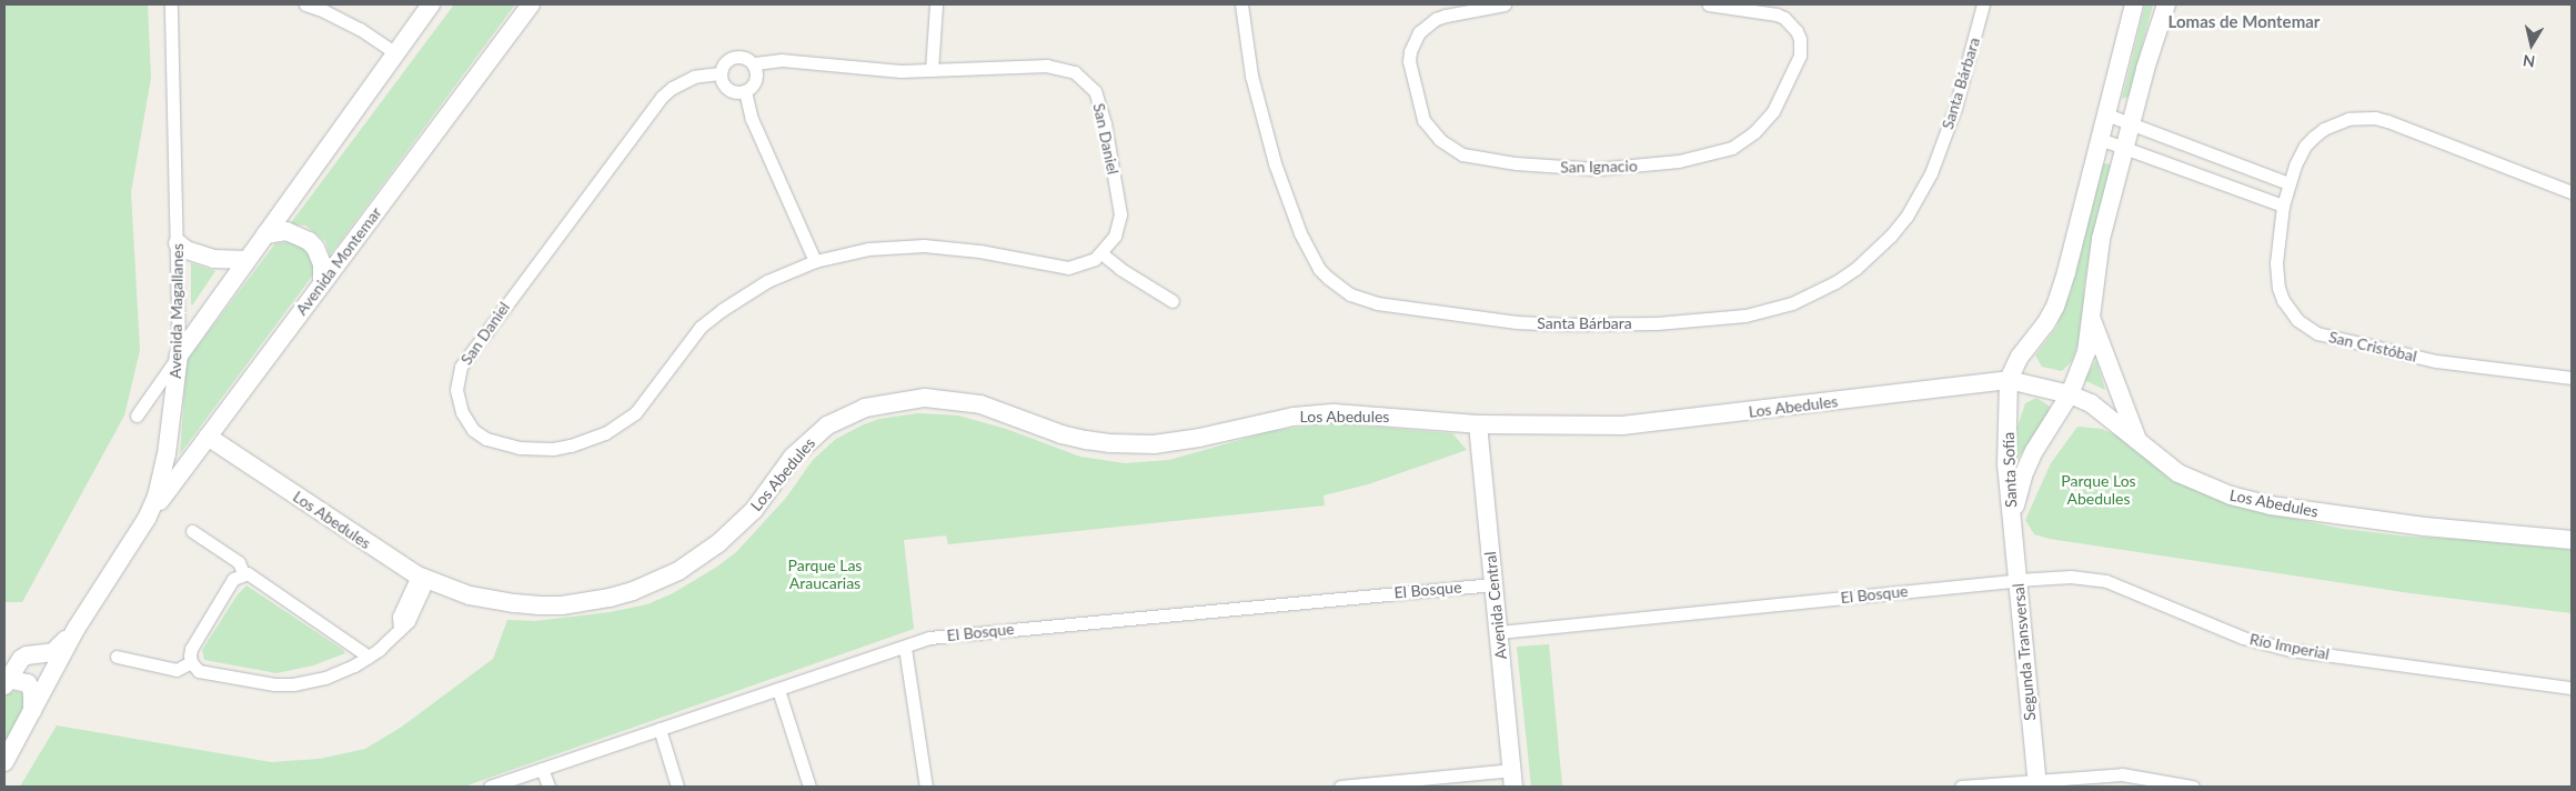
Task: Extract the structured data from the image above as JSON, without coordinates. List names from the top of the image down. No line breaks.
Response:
{"streets":{"street":["Santa Bárbara","San Daniel","San Ignacio","Avenida Montemar","Avenida Magallanes","San Cristóbal","Los Abedules","Santa Sofía","El Bosque","Avenida Central","Río Imperial","Segunda Transversal"]},"crossings":[["Avenida Montemar","Avenida Magallanes"],["Avenida Montemar","Los Abedules"],["Los Abedules","Santa Sofía"],["Los Abedules","Avenida Central"],["Santa Sofía","Segunda Transversal"],["El Bosque","Avenida Central"],["El Bosque","Río Imperial"],["El Bosque","Segunda Transversal"],["Río Imperial","Segunda Transversal"]],"districts":["Lomas de Montemar"],"parks":["Parque Los Abedules","Parque Las Araucarias"],"north":"bottom"}
